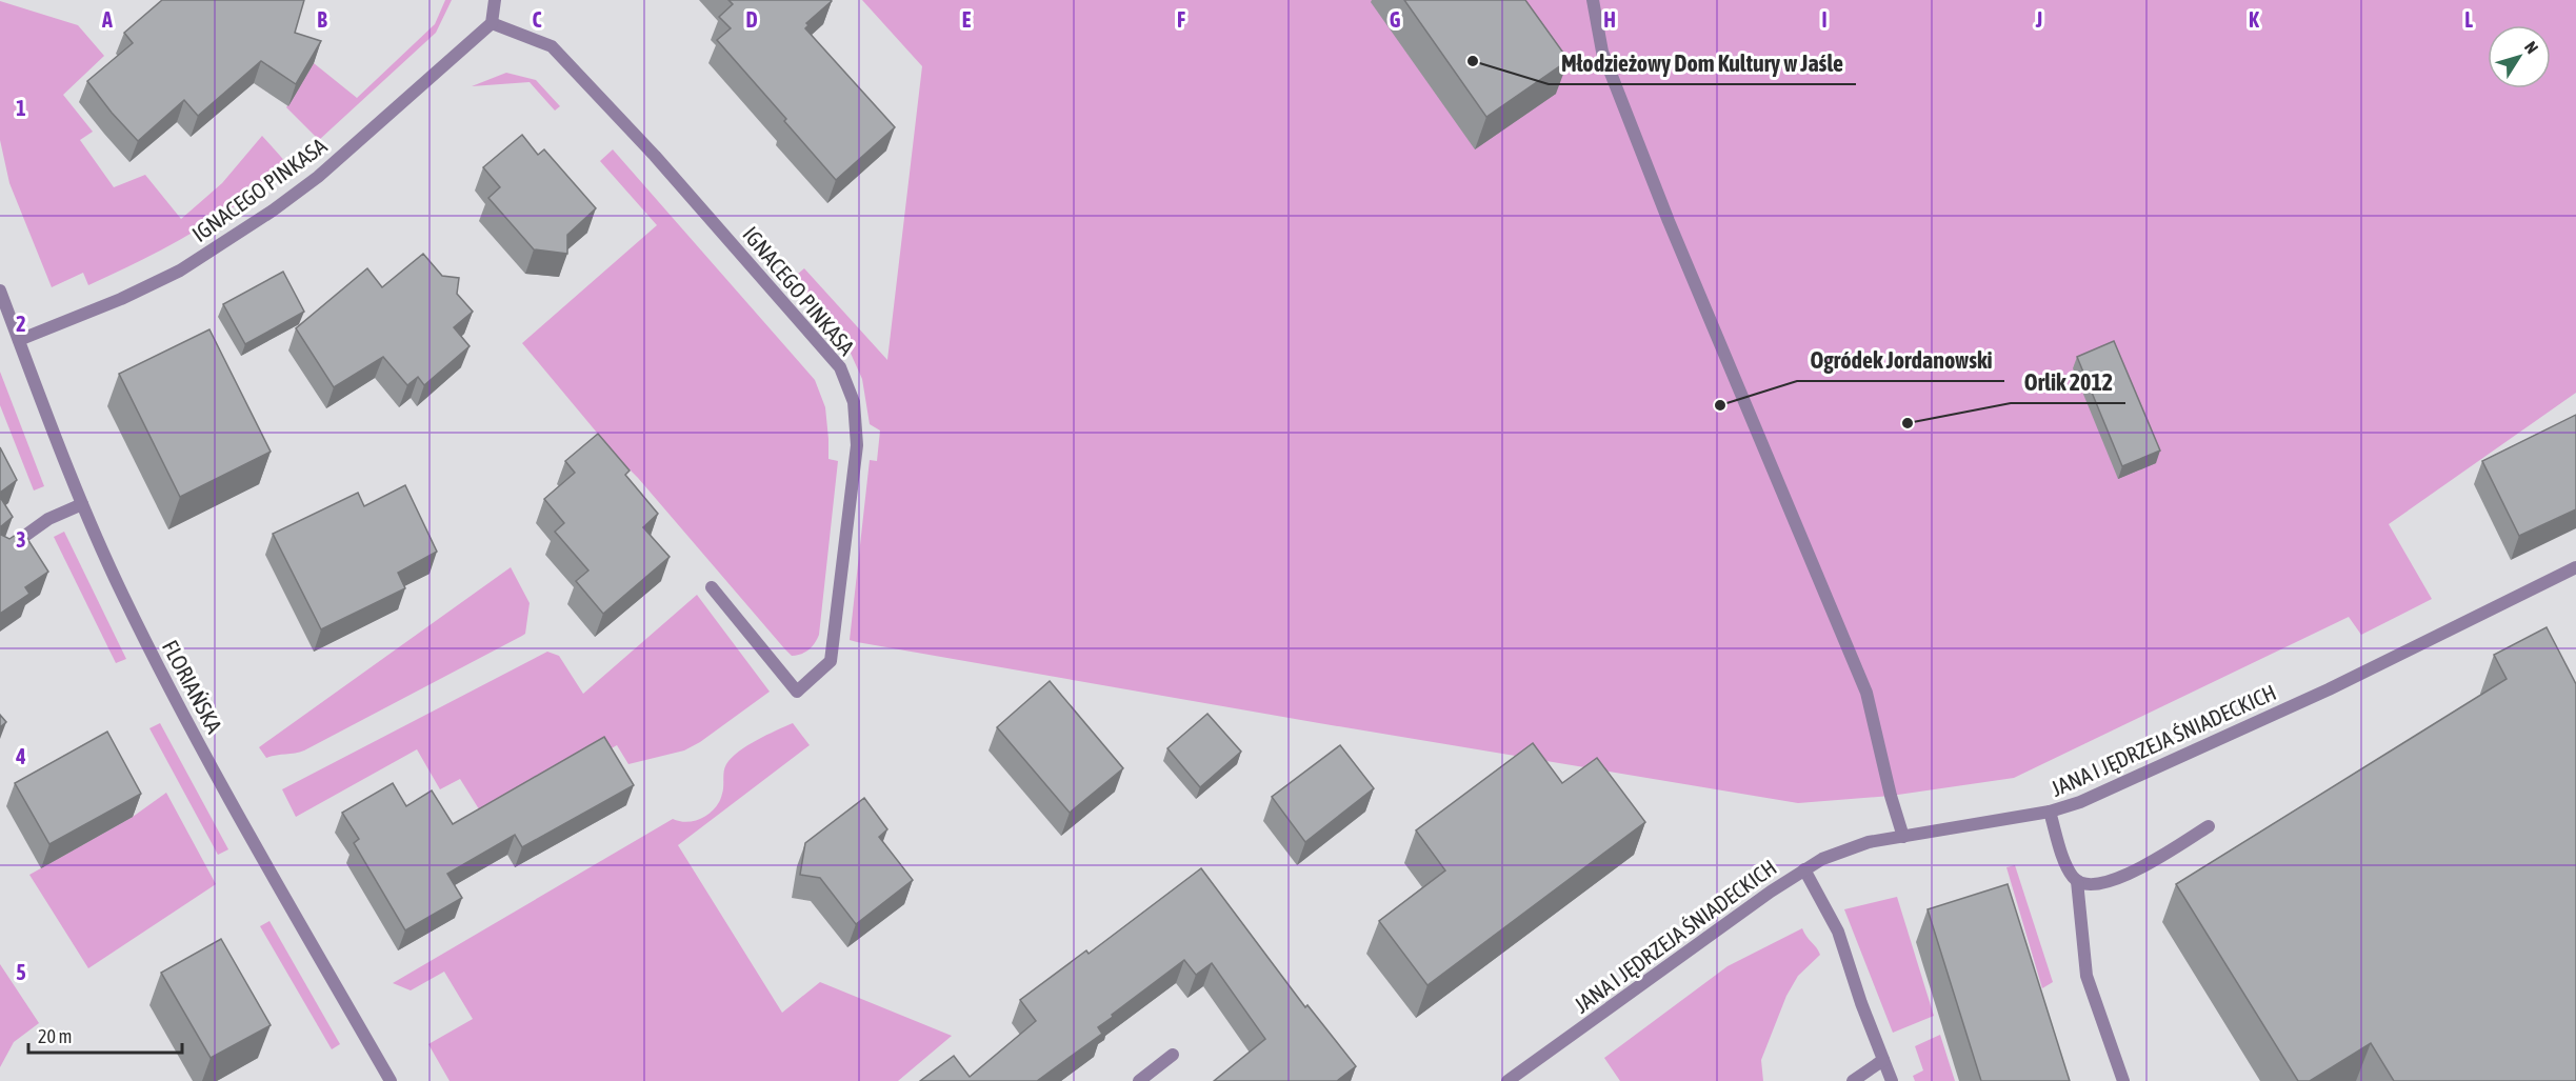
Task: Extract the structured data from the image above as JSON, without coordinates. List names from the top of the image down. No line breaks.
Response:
{"streets":{"street":["IGNACEGO PINKASA","FLORIAŃSKA","JANA I JĘDRZEJA ŚNIADECKICH"]},"crossings":[["IGNACEGO PINKASA","FLORIAŃSKA"]],"places":["Młodzieżowy Dom Kultury w Jaśle","Ogródek Jordanowski","Orlik 2012"],"scale_bar":"20 m","north":"top right","grid":{"columns":["A","B","C","D","E","F","G","H","I","J","K","L"],"rows":["1","2","3","4","5"]}}
